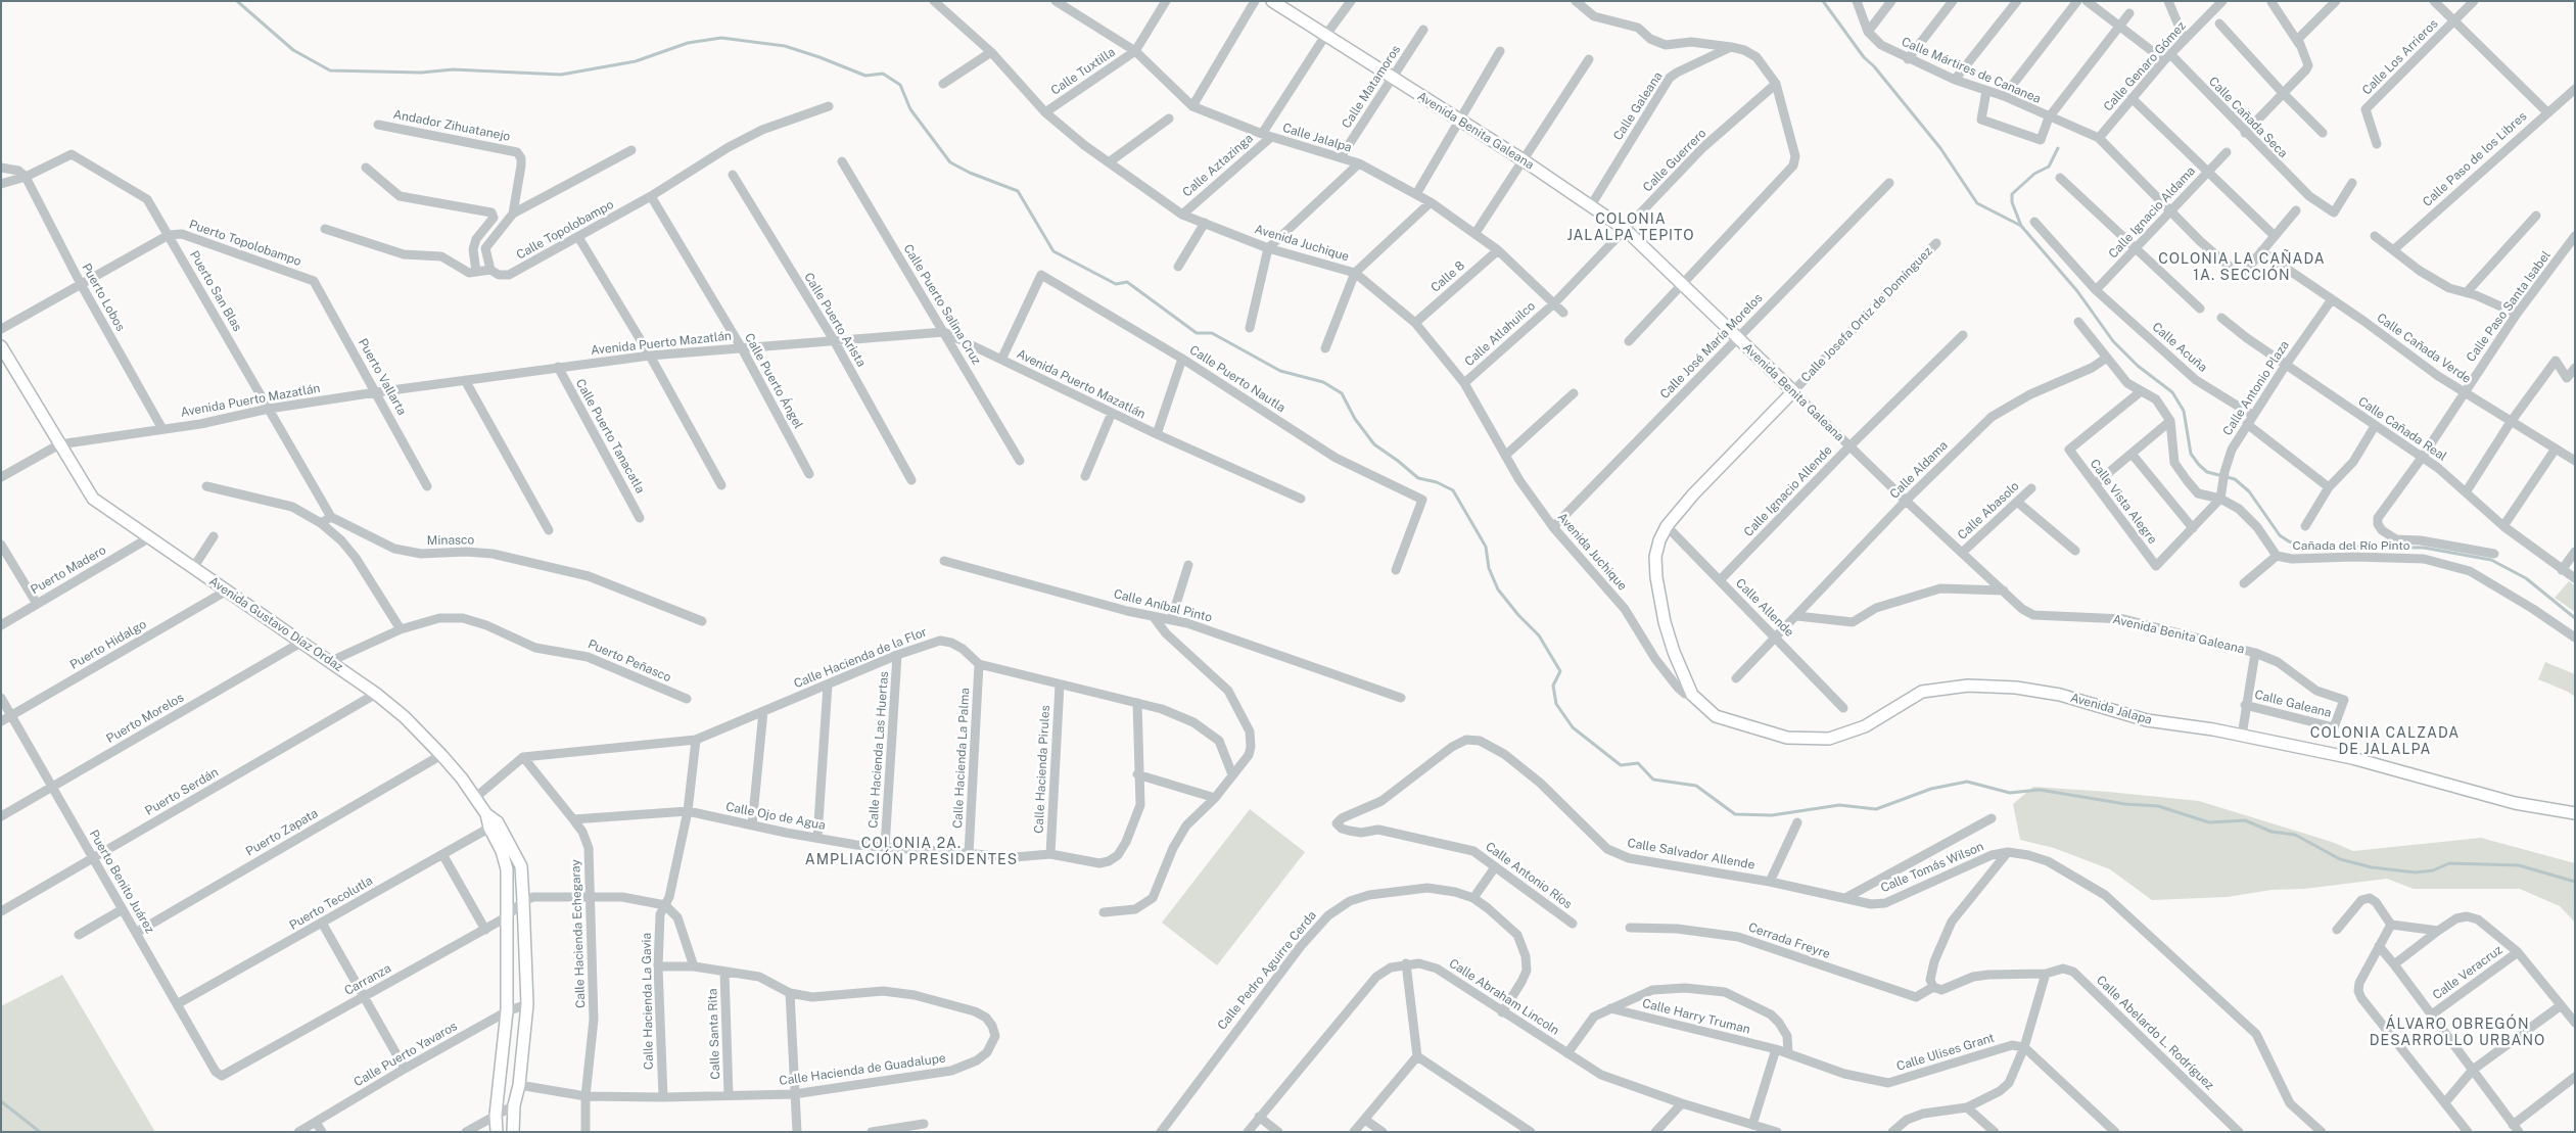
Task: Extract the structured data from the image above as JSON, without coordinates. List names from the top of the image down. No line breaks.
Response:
{"streets":{"street":["Calle Los Arrieros","Calle Genaro Gómez","Calle Mártires de Cananea","Calle Tuxtilla","Calle Matamoros","Calle Galeana","Calle Cañada Seca","Andador Zihuatanejo","Avenida Benita Galeana","Calle Jalalpa","Calle Paso de los Libres","Calle Guerrero","Calle Aztazinga","Calle Ignacio Aldama","Calle Topolobampo","Puerto Topolobampo","Avenida Juchique","Calle 8","Puerto San Blas","Puerto Lobos","Calle Puerto Salina Cruz","Calle Paso Santa Isabel","Calle Josefa Ortiz de Domínguez","Calle Puerto Arista","Calle Atlahuilco","Avenida Puerto Mazatlán","Calle José María Morelos","Calle Acuña","Calle Cañada Verde","Puerto Vallarta","Calle Puerto Nautla","Calle Puerto Ángel","Calle Antonio Plaza","Calle Cañada Real","Calle Puerto Tanacatla","Calle Aldama","Calle Ignacio Allende","Calle Vista Alegre","Calle Abasolo","Minasco","Cañada del Río Pinto","Puerto Madero","Calle Aníbal Pinto","Calle Allende","Avenida Gustavo Díaz Ordaz","Puerto Hidalgo","Calle Hacienda de la Flor","Puerto Peñasco","Avenida Jalapa","Puerto Morelos","Calle Hacienda Las Huertas","Calle Hacienda La Palma","Calle Hacienda Pirules","Puerto Serdán","Calle Ojo de Agua","Puerto Zapata","Calle Salvador Allende","Calle Tomás Wilson","Calle Antonio Ríos","Puerto Benito Juárez","Puerto Tecolutla","Calle Hacienda Echegaray","Cerrada Freyre","Calle Pedro Aguirre Cerda","Calle Veracruz","Carranza","Calle Abraham Lincoln","Calle Hacienda La Gavia","Calle Harry Truman","Calle Abelardo L. Rodríguez","Calle Santa Rita","Calle Ulises Grant","Calle Puerto Yavaros","Calle Hacienda de Guadalupe"]},"crossings":[["Calle Genaro Gómez","Calle Mártires de Cananea"],["Calle Genaro Gómez","Calle Cañada Seca"],["Calle Tuxtilla","Calle Jalalpa"],["Calle Tuxtilla","Avenida Juchique"],["Calle Matamoros","Avenida Benita Galeana"],["Calle Matamoros","Calle Jalalpa"],["Calle Galeana","Avenida Benita Galeana"],["Avenida Benita Galeana","Calle Guerrero"],["Avenida Benita Galeana","Calle Aztazinga"],["Avenida Benita Galeana","Calle Josefa Ortiz de Domínguez"],["Avenida Benita Galeana","Calle José María Morelos"],["Avenida Benita Galeana","Calle Aldama"],["Avenida Benita Galeana","Calle Ignacio Allende"],["Avenida Benita Galeana","Calle Abasolo"],["Calle Jalalpa","Calle Guerrero"],["Calle Jalalpa","Calle Aztazinga"],["Calle Jalalpa","Calle 8"],["Calle Jalalpa","Calle Atlahuilco"],["Calle Guerrero","Calle Atlahuilco"],["Calle Aztazinga","Avenida Juchique"],["Calle Ignacio Aldama","Calle Acuña"],["Calle Topolobampo","Calle Puerto Ángel"],["Puerto Topolobampo","Puerto San Blas"],["Puerto Topolobampo","Puerto Vallarta"],["Avenida Juchique","Calle 8"],["Avenida Juchique","Calle Josefa Ortiz de Domínguez"],["Avenida Juchique","Calle Atlahuilco"],["Avenida Juchique","Calle José María Morelos"],["Avenida Juchique","Avenida Jalapa"],["Puerto San Blas","Puerto Lobos"],["Puerto San Blas","Avenida Puerto Mazatlán"],["Puerto San Blas","Minasco"],["Puerto Lobos","Avenida Puerto Mazatlán"],["Calle Puerto Salina Cruz","Avenida Puerto Mazatlán"],["Calle Paso Santa Isabel","Calle Cañada Verde"],["Calle Paso Santa Isabel","Calle Cañada Real"],["Calle Josefa Ortiz de Domínguez","Calle Allende"],["Calle Josefa Ortiz de Domínguez","Avenida Jalapa"],["Calle Puerto Arista","Avenida Puerto Mazatlán"],["Avenida Puerto Mazatlán","Puerto Vallarta"],["Avenida Puerto Mazatlán","Calle Puerto Nautla"],["Avenida Puerto Mazatlán","Calle Puerto Ángel"],["Avenida Puerto Mazatlán","Calle Puerto Tanacatla"],["Avenida Puerto Mazatlán","Avenida Gustavo Díaz Ordaz"],["Calle Acuña","Calle Antonio Plaza"],["Calle Cañada Verde","Calle Antonio Plaza"],["Calle Antonio Plaza","Calle Cañada Real"],["Calle Antonio Plaza","Calle Vista Alegre"],["Calle Antonio Plaza","Cañada del Río Pinto"],["Calle Aldama","Cañada del Río Pinto"],["Calle Aldama","Calle Allende"],["Calle Ignacio Allende","Calle Allende"],["Calle Vista Alegre","Cañada del Río Pinto"],["Puerto Madero","Avenida Gustavo Díaz Ordaz"],["Avenida Gustavo Díaz Ordaz","Puerto Hidalgo"],["Avenida Gustavo Díaz Ordaz","Puerto Peñasco"],["Avenida Gustavo Díaz Ordaz","Puerto Morelos"],["Avenida Gustavo Díaz Ordaz","Puerto Serdán"],["Avenida Gustavo Díaz Ordaz","Puerto Zapata"],["Avenida Gustavo Díaz Ordaz","Puerto Tecolutla"],["Avenida Gustavo Díaz Ordaz","Carranza"],["Avenida Gustavo Díaz Ordaz","Calle Puerto Yavaros"],["Avenida Gustavo Díaz Ordaz","Calle Hacienda de Guadalupe"],["Puerto Hidalgo","Puerto Benito Juárez"],["Calle Hacienda de la Flor","Calle Hacienda Las Huertas"],["Calle Hacienda de la Flor","Calle Hacienda La Palma"],["Calle Hacienda de la Flor","Calle Hacienda Pirules"],["Calle Hacienda de la Flor","Calle Ojo de Agua"],["Calle Hacienda de la Flor","Calle Hacienda Echegaray"],["Calle Hacienda de la Flor","Calle Hacienda La Gavia"],["Puerto Morelos","Puerto Benito Juárez"],["Calle Hacienda Las Huertas","Calle Ojo de Agua"],["Calle Hacienda La Palma","Calle Ojo de Agua"],["Calle Hacienda Pirules","Calle Ojo de Agua"],["Puerto Serdán","Puerto Benito Juárez"],["Calle Ojo de Agua","Calle Hacienda Echegaray"],["Calle Ojo de Agua","Calle Hacienda La Gavia"],["Puerto Zapata","Puerto Benito Juárez"],["Calle Salvador Allende","Calle Tomás Wilson"],["Calle Salvador Allende","Calle Antonio Ríos"],["Puerto Benito Juárez","Puerto Tecolutla"],["Puerto Benito Juárez","Carranza"],["Calle Hacienda Echegaray","Calle Hacienda de Guadalupe"],["Cerrada Freyre","Calle Abelardo L. Rodríguez"],["Calle Pedro Aguirre Cerda","Calle Abraham Lincoln"],["Calle Hacienda La Gavia","Calle Hacienda de Guadalupe"],["Calle Harry Truman","Calle Ulises Grant"],["Calle Santa Rita","Calle Hacienda de Guadalupe"]],"districts":["COLONIA JALALPA TEPITO","COLONIA LA CAÑADA 1A. SECCIÓN","COLONIA CALZADA DE JALALPA","COLONIA 2A. AMPLIACIÓN PRESIDENTES","ÁLVARO OBREGÓN DESARROLLO URBANO"]}
